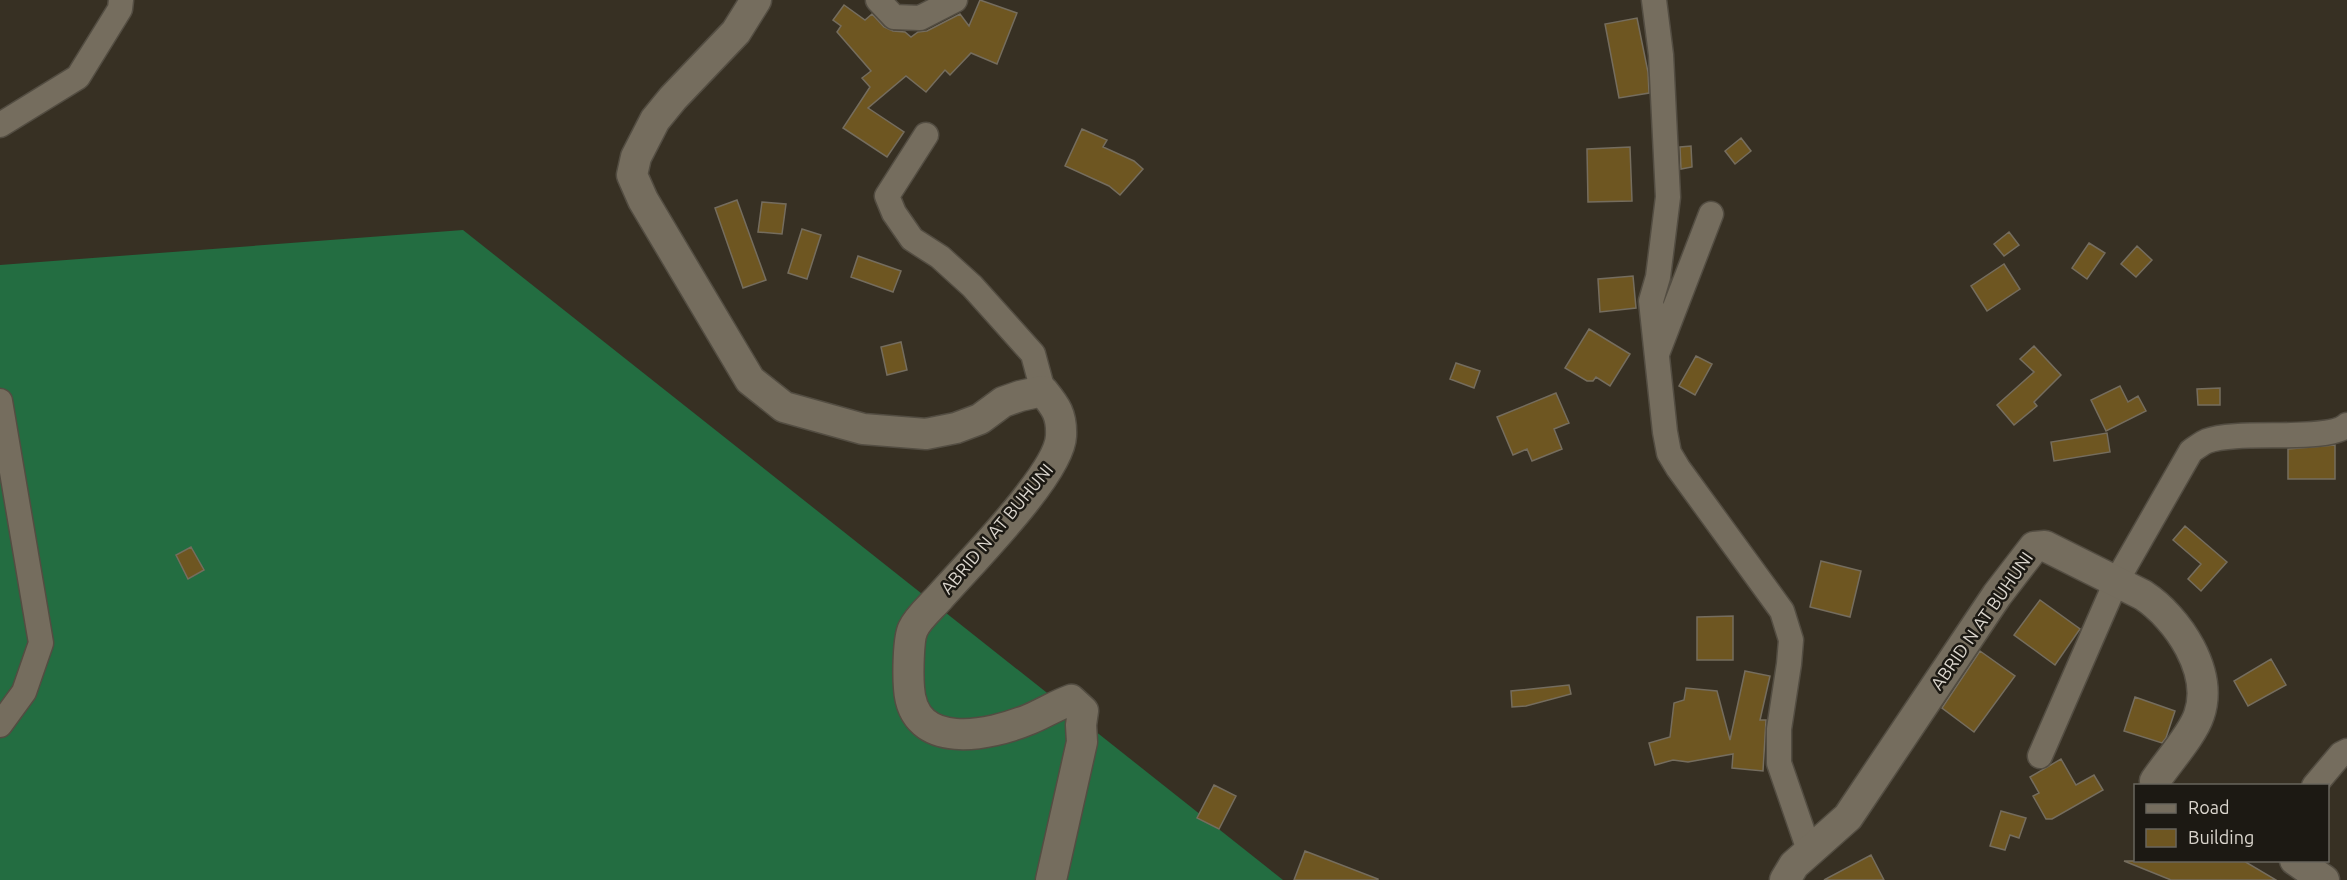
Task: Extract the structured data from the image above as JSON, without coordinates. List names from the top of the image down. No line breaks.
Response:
{"streets":{"street":["ABRID N AT BUHUNI"]},"legend":["Road","Building"]}
